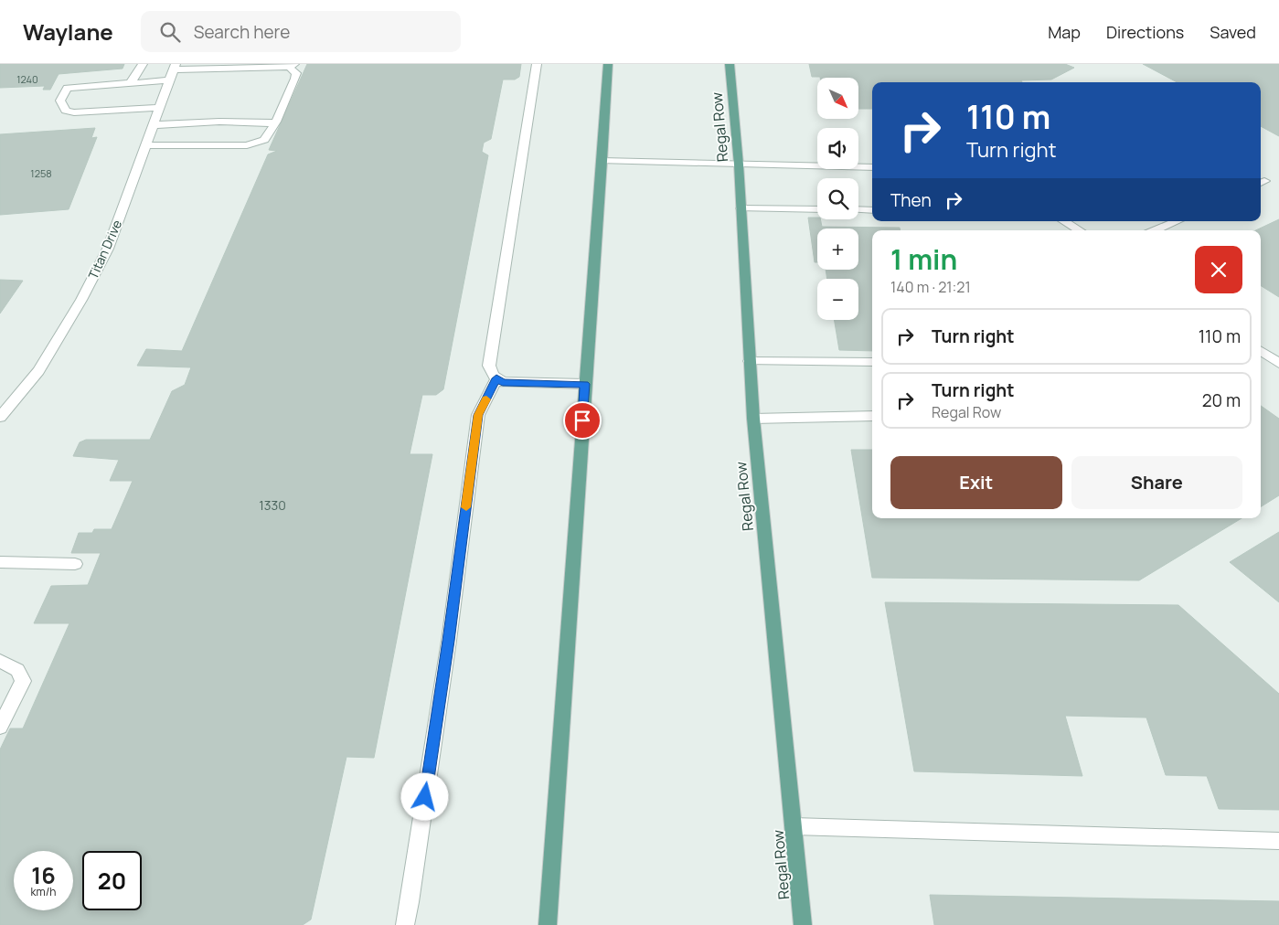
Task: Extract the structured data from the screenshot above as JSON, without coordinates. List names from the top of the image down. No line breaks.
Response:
{"streets":{"main road":["Regal Row"],"street":["Titan Drive"]},"house_numbers":["1240","1258","1330"],"north":"bottom right","page":{"header":"Waylane","search":"Search here","nav":["Map","Directions","Saved"],"map_buttons":["+","−"],"turn":["110 m","Turn right"],"then":"Then","heading":["1 min","140 m · 21:21"],"list":[{"name":"Turn right","value":"110 m"},{"name":"Turn right","note":"Regal Row","value":"20 m"}],"buttons":["Exit","Share"],"speed":"16 km/h","limit":"20"}}
